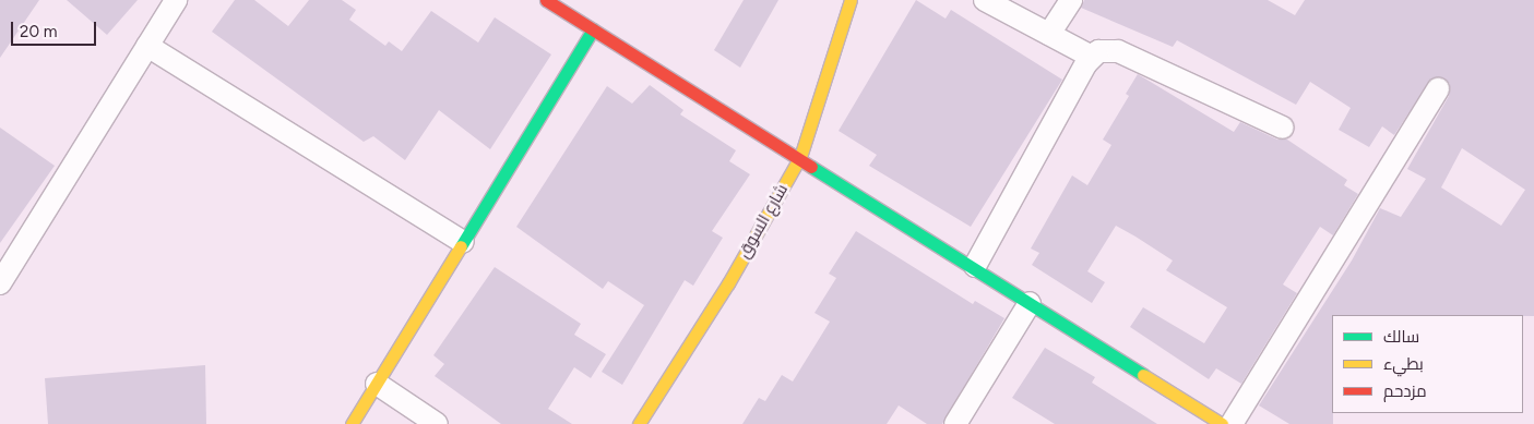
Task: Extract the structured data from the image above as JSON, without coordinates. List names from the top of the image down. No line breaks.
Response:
{"streets":{"street":["شارع السوق"]},"legend":["سالك","بطيء","مزدحم"],"scale_bar":"20 m"}
